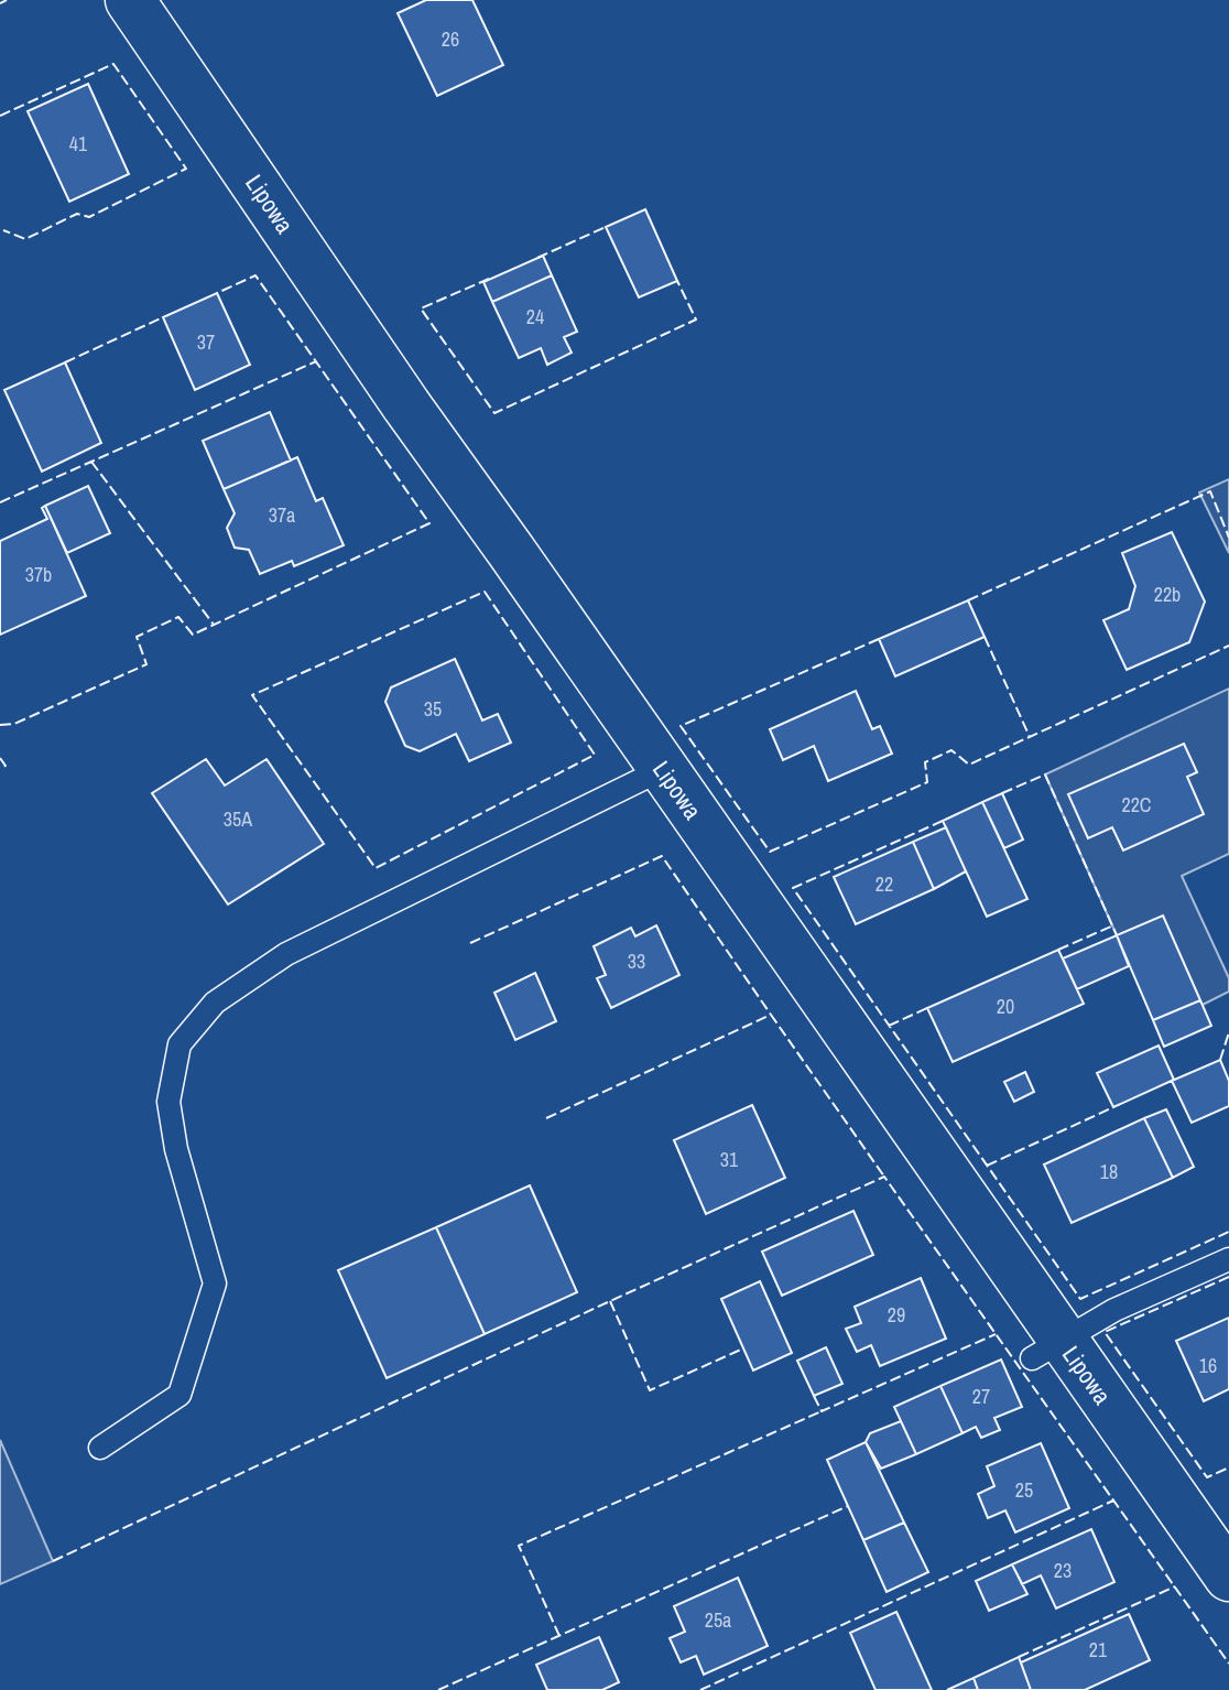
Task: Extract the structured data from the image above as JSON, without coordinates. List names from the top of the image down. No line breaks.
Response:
{"streets":{"street":["Lipowa"]},"house_numbers":["26","41","24","37","37a","37b","22b","35","22C","35A","22","33","20","31","18","29","16","27","25","23","25a","21"]}
